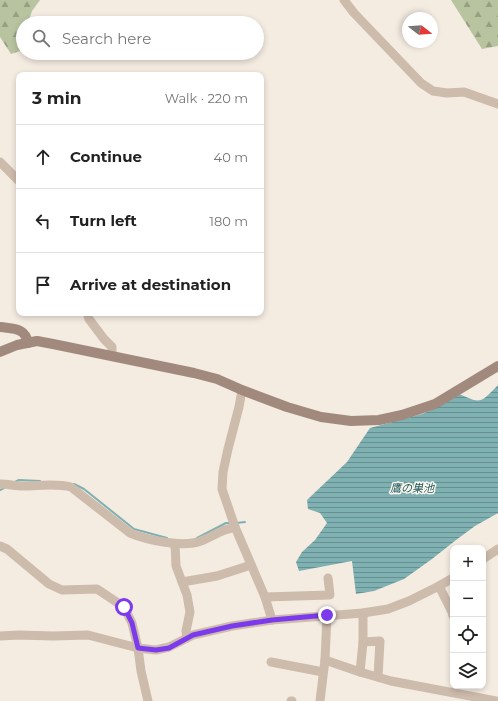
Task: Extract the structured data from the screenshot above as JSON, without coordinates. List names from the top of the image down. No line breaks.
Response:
{"water":["鷹の巣池"],"north":"right","page":{"search":"Search here","heading":["3 min","Walk · 220 m"],"list":[["Continue","40 m"],["Turn left","180 m"],"Arrive at destination"],"map_buttons":["+","−"]}}
